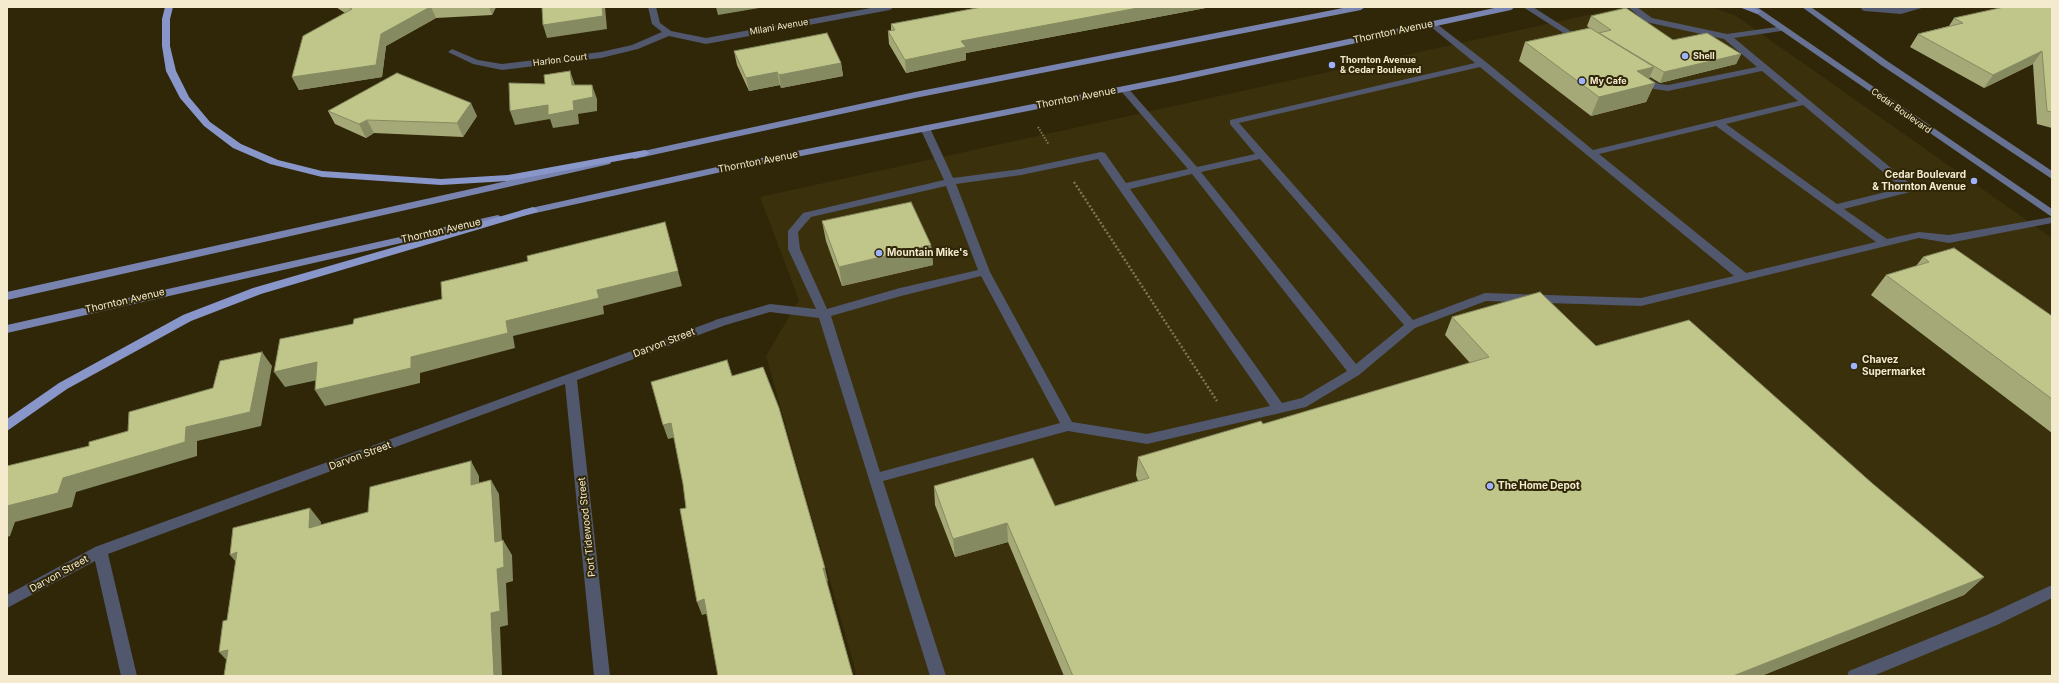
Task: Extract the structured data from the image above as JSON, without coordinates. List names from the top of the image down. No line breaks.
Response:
{"streets":{"main road":["Thornton Avenue","Cedar Boulevard"],"street":["Milani Avenue","Harlon Court","Darvon Street","Port Tidewood Street"]},"crossings":[["Milani Avenue","Harlon Court"],["Darvon Street","Port Tidewood Street"]],"places":["Shell","Thornton Avenue & Cedar Boulevard","My Cafe","Cedar Boulevard & Thornton Avenue","Mountain Mike's","Chavez Supermarket","The Home Depot"]}
